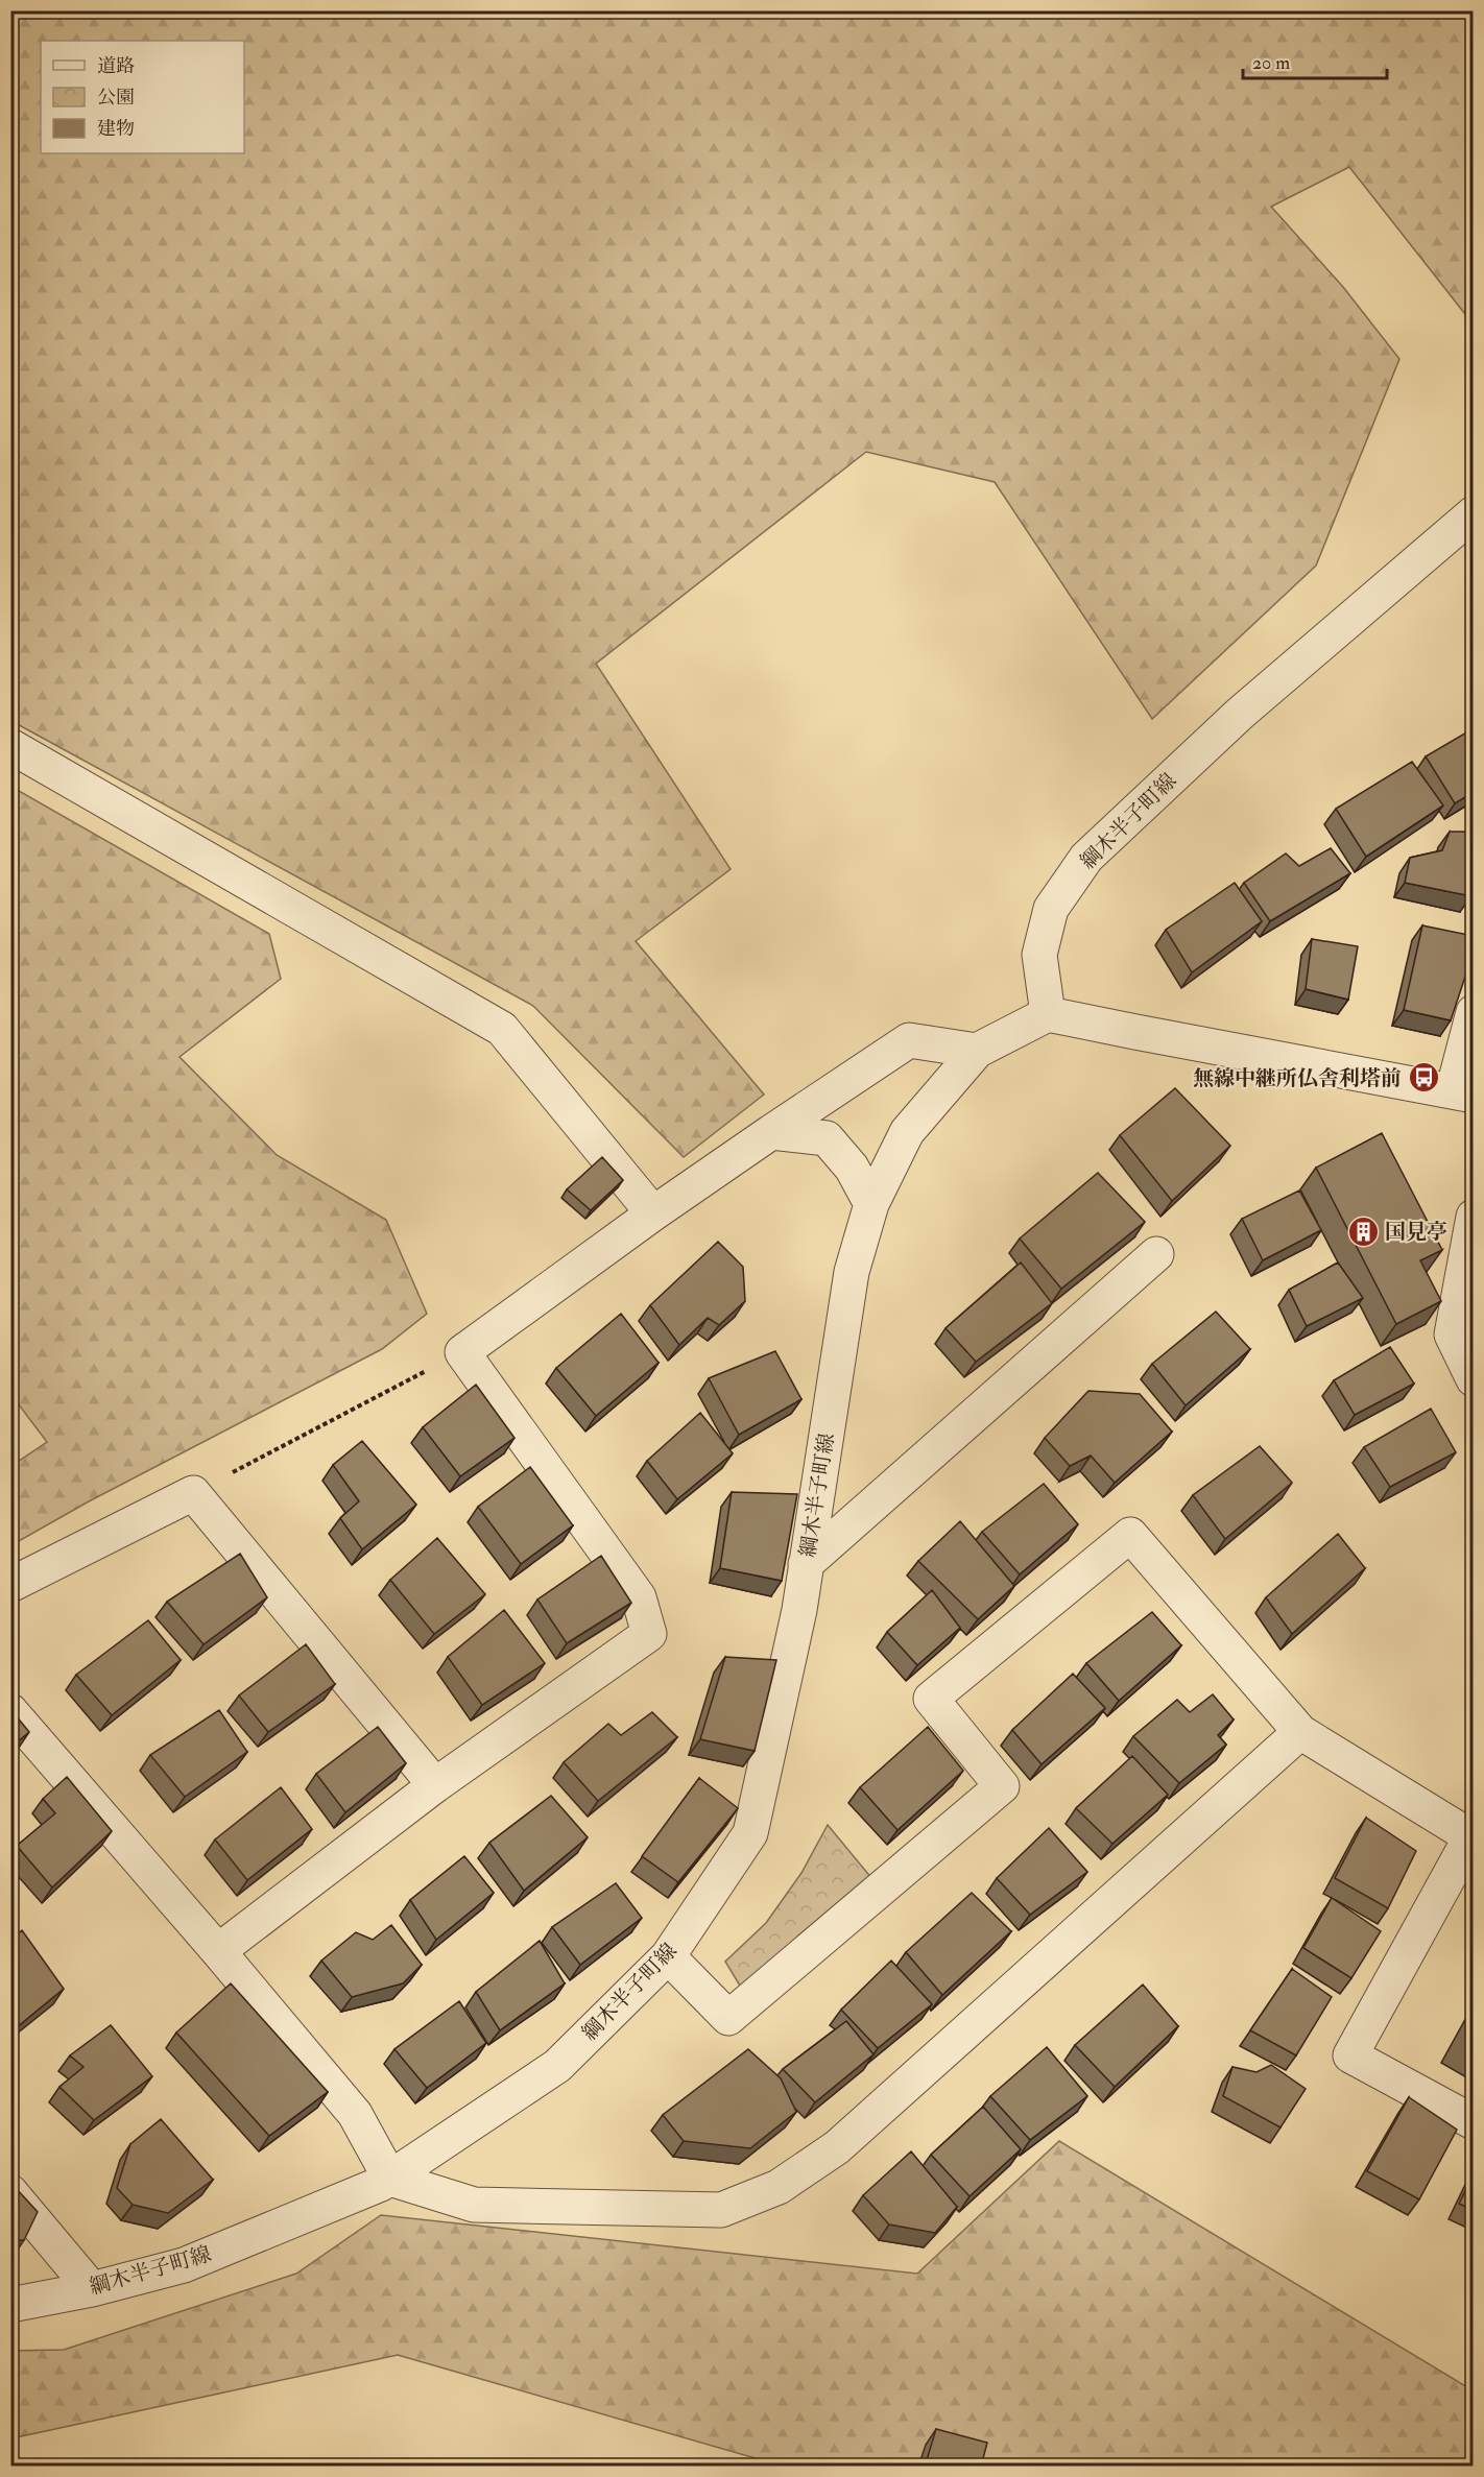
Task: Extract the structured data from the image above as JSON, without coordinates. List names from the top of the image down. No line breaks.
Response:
{"streets":{"street":["綱木半子町線"]},"places":{"bus stop":["無線中継所仏舎利塔前"],"building":["国見亭"]},"legend":["道路","公園","建物"],"scale_bar":"20 m"}
